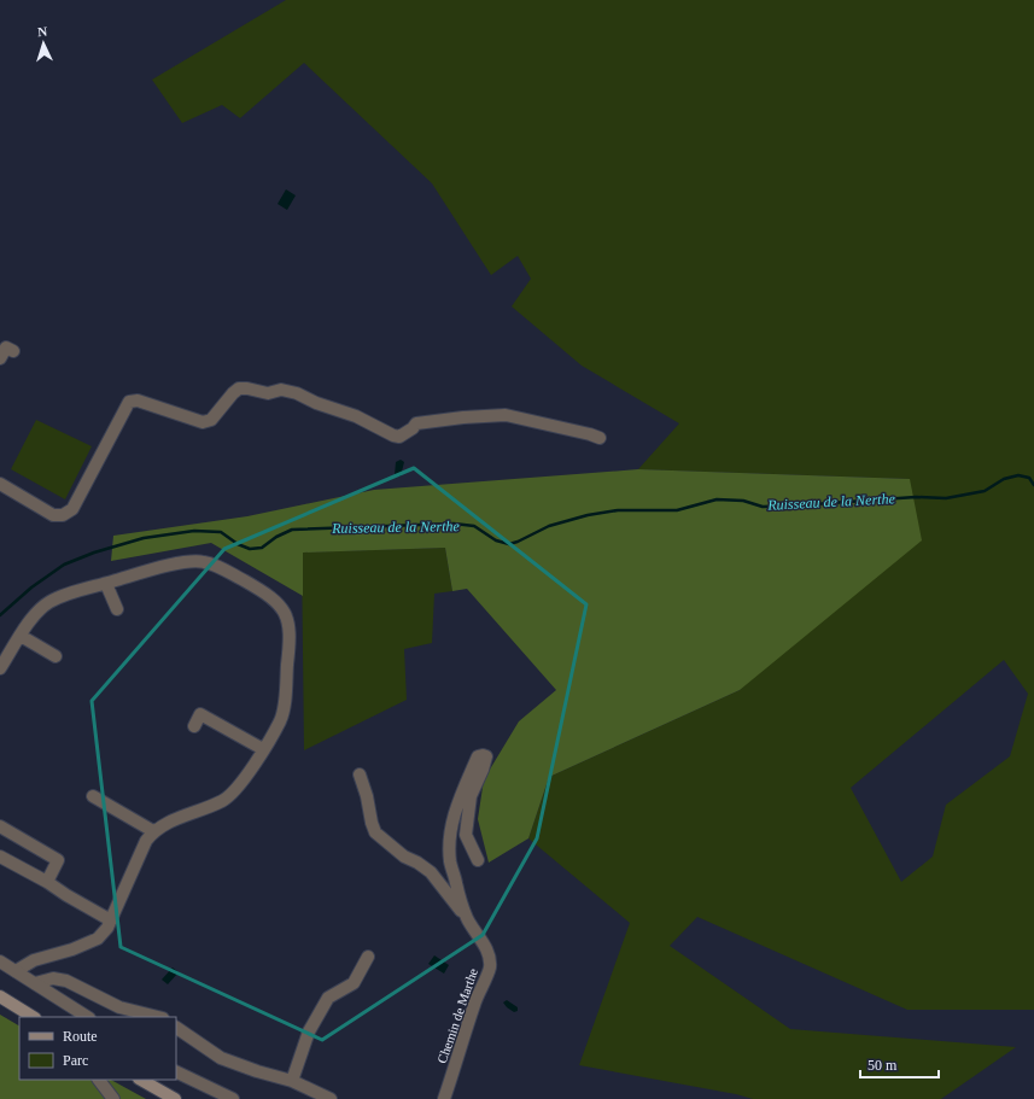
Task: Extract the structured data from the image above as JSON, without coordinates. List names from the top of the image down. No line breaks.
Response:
{"streets":{"street":["Chemin de Marthe"]},"water":["Ruisseau de la Nerthe"],"legend":["Route","Parc"],"scale_bar":"50 m","north":"top"}
